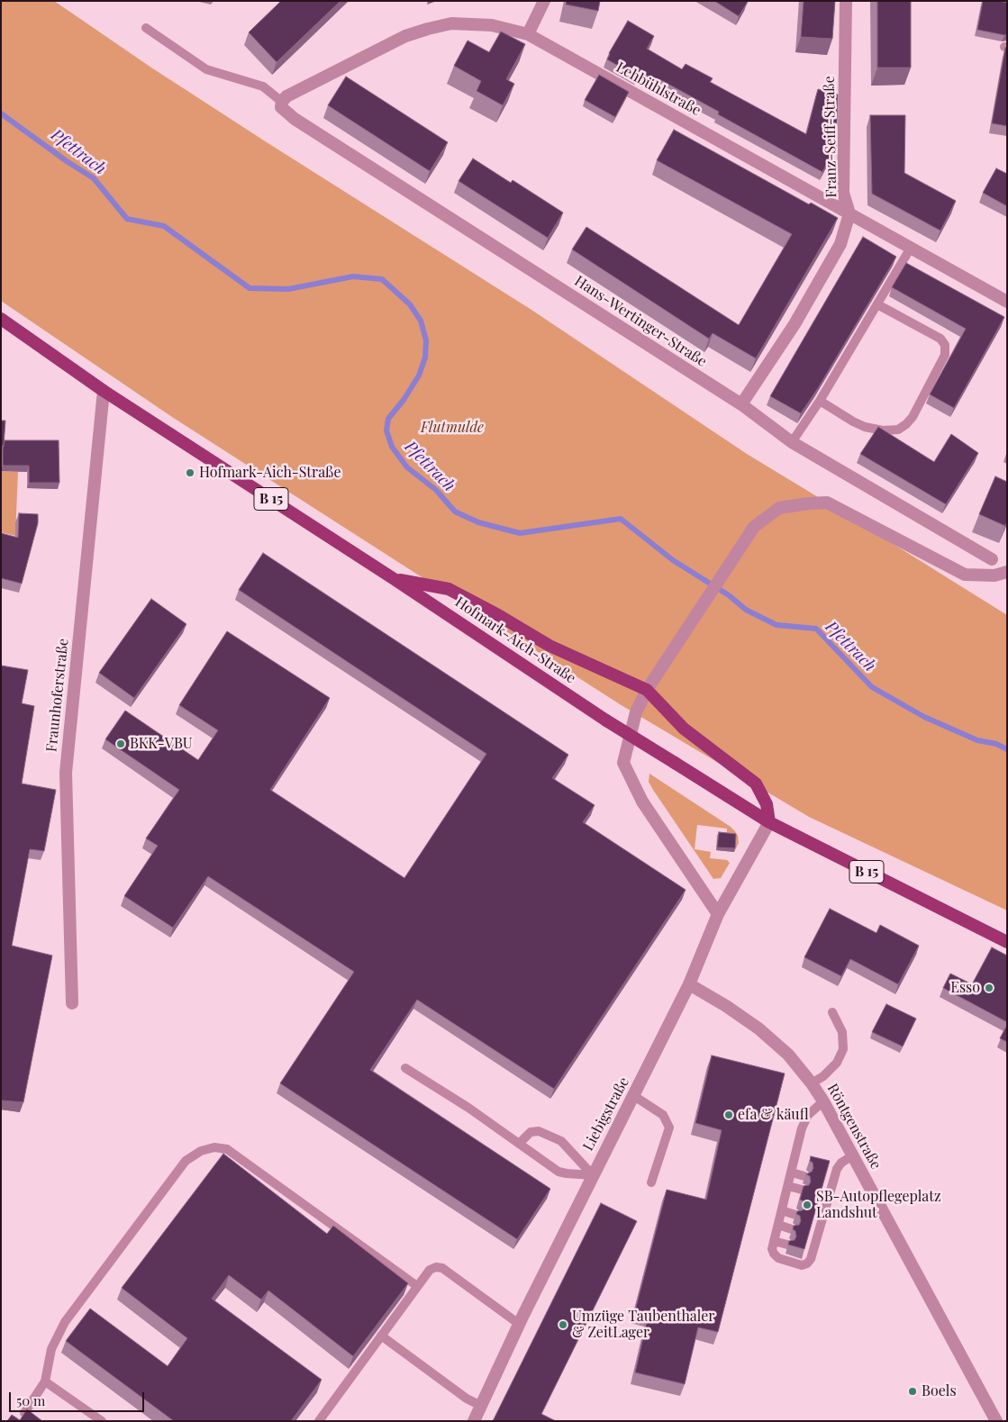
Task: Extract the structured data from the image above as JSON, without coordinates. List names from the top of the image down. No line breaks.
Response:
{"streets":{"main road":["B 15","Hofmark-Aich-Straße"],"street":["Lehbühlstraße","Franz-Seiff-Straße","Hans-Wertinger-Straße","Fraunhoferstraße","Liebigstraße","Röntgenstraße"]},"crossings":[["Lehbühlstraße","Franz-Seiff-Straße"],["Lehbühlstraße","Hans-Wertinger-Straße"],["Franz-Seiff-Straße","Hans-Wertinger-Straße"],["Hofmark-Aich-Straße","Fraunhoferstraße"],["Hofmark-Aich-Straße","Liebigstraße"],["Liebigstraße","Röntgenstraße"]],"water":["Pfettrach"],"parks":["Flutmulde"],"places":["Hofmark-Aich-Straße","BKK-VBU","Esso","efa & käufl","SB-Autopflegeplatz Landshut","Umzüge Taubenthaler & ZeitLager","Boels"],"scale_bar":"50 m"}
